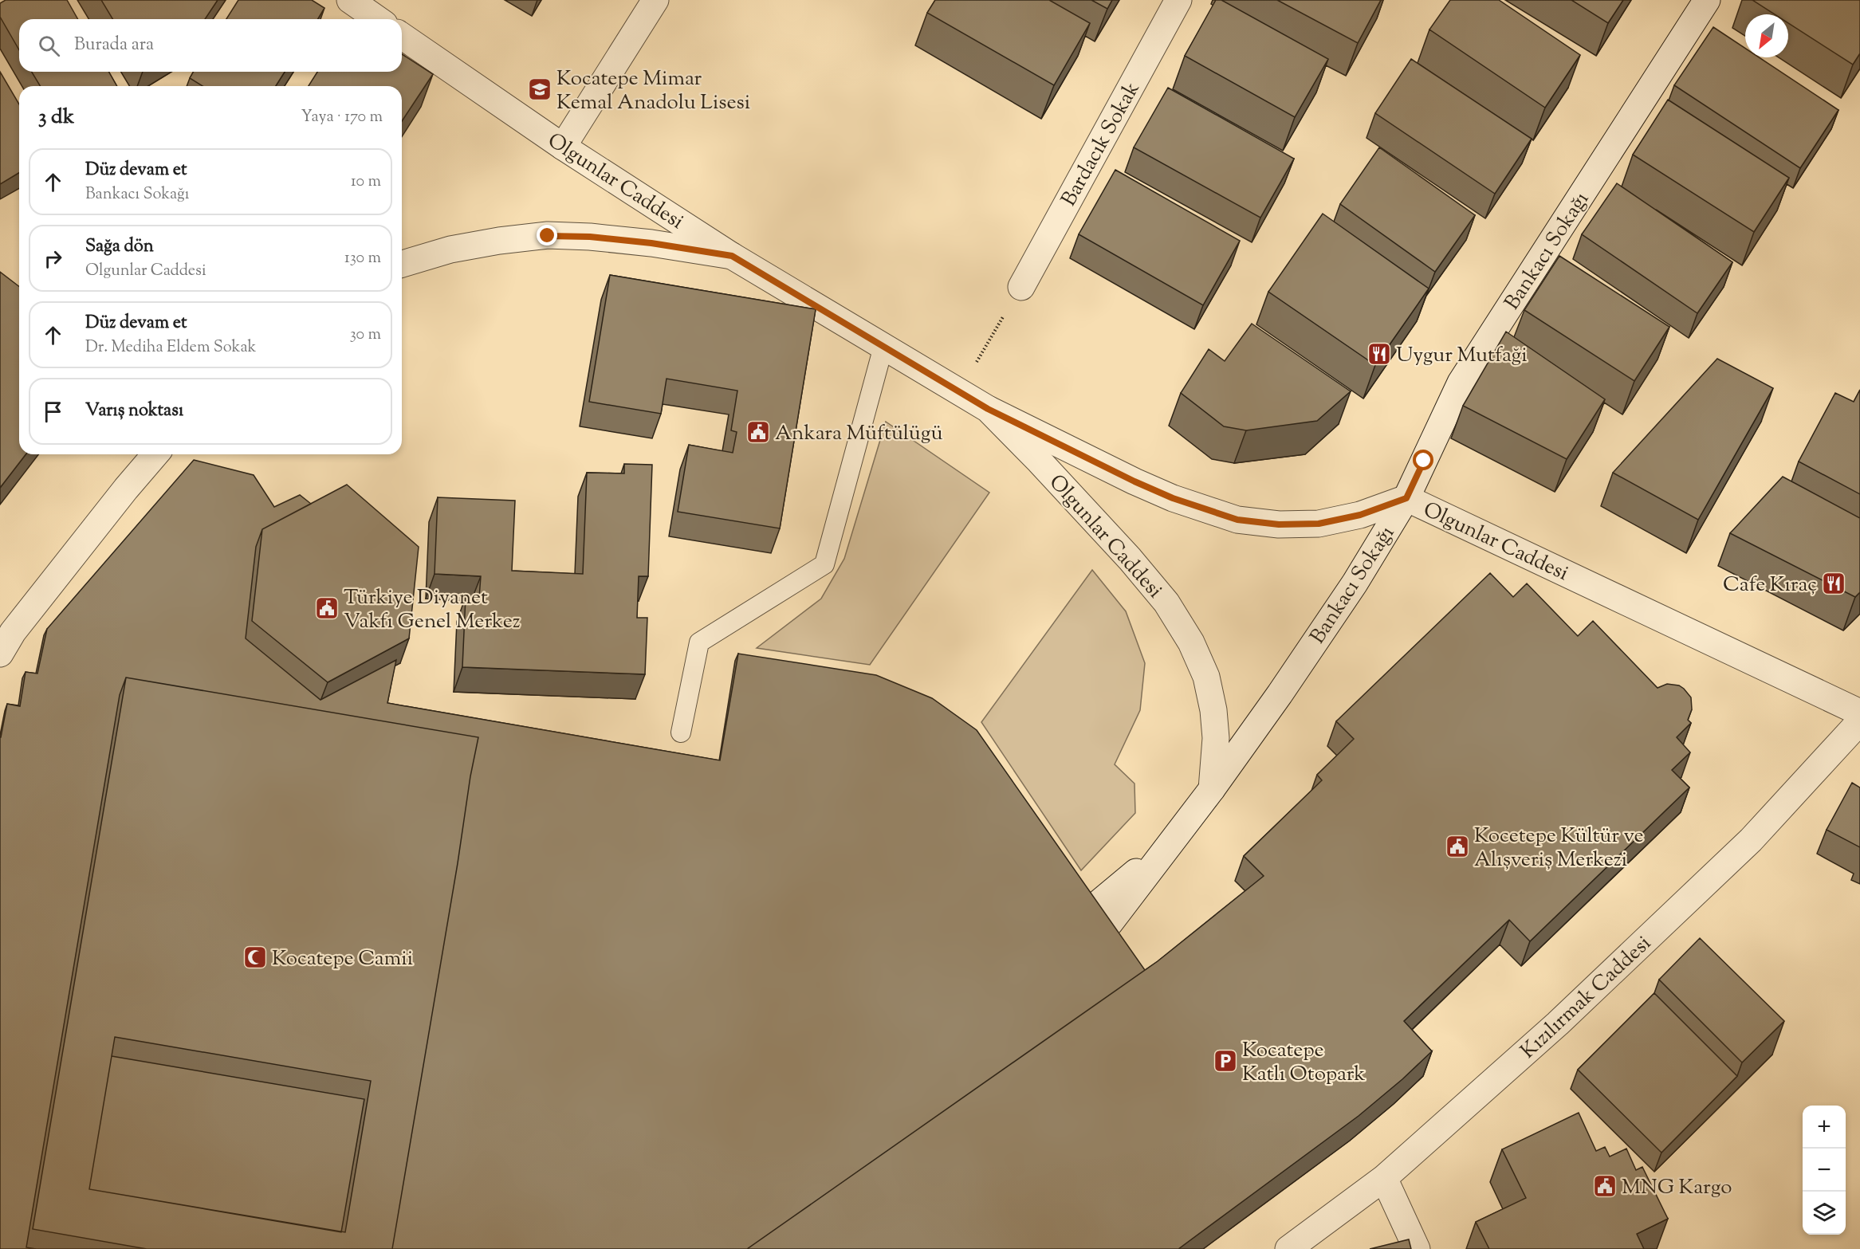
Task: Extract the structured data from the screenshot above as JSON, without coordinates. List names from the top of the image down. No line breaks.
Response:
{"streets":{"street":["Bardacık Sokak","Olgunlar Caddesi","Bankacı Sokağı","Kızılırmak Caddesi"]},"crossings":[["Olgunlar Caddesi","Bankacı Sokağı"]],"places":{"school or university":["Kocatepe Mimar Kemal Anadolu Lisesi"],"restaurant":["Uygur Mutfaği","Cafe Kıraç"],"public building":["Ankara Müftülügü","Türkiye Diyanet Vakfı Genel Merkez","Kocetepe Kültür ve Alışveriş Merkezi","MNG Kargo"],"mosque":["Kocatepe Camii"],"parking":["Kocatepe Katlı Otopark"]},"north":"bottom left","page":{"search":"Burada ara","heading":["3 dk","Yaya · 170 m"],"list":[["Düz devam et","Bankacı Sokağı","10 m"],["Sağa dön","Olgunlar Caddesi","130 m"],["Düz devam et","Dr. Mediha Eldem Sokak","30 m"],"Varış noktası"],"map_buttons":["+","−"]}}
